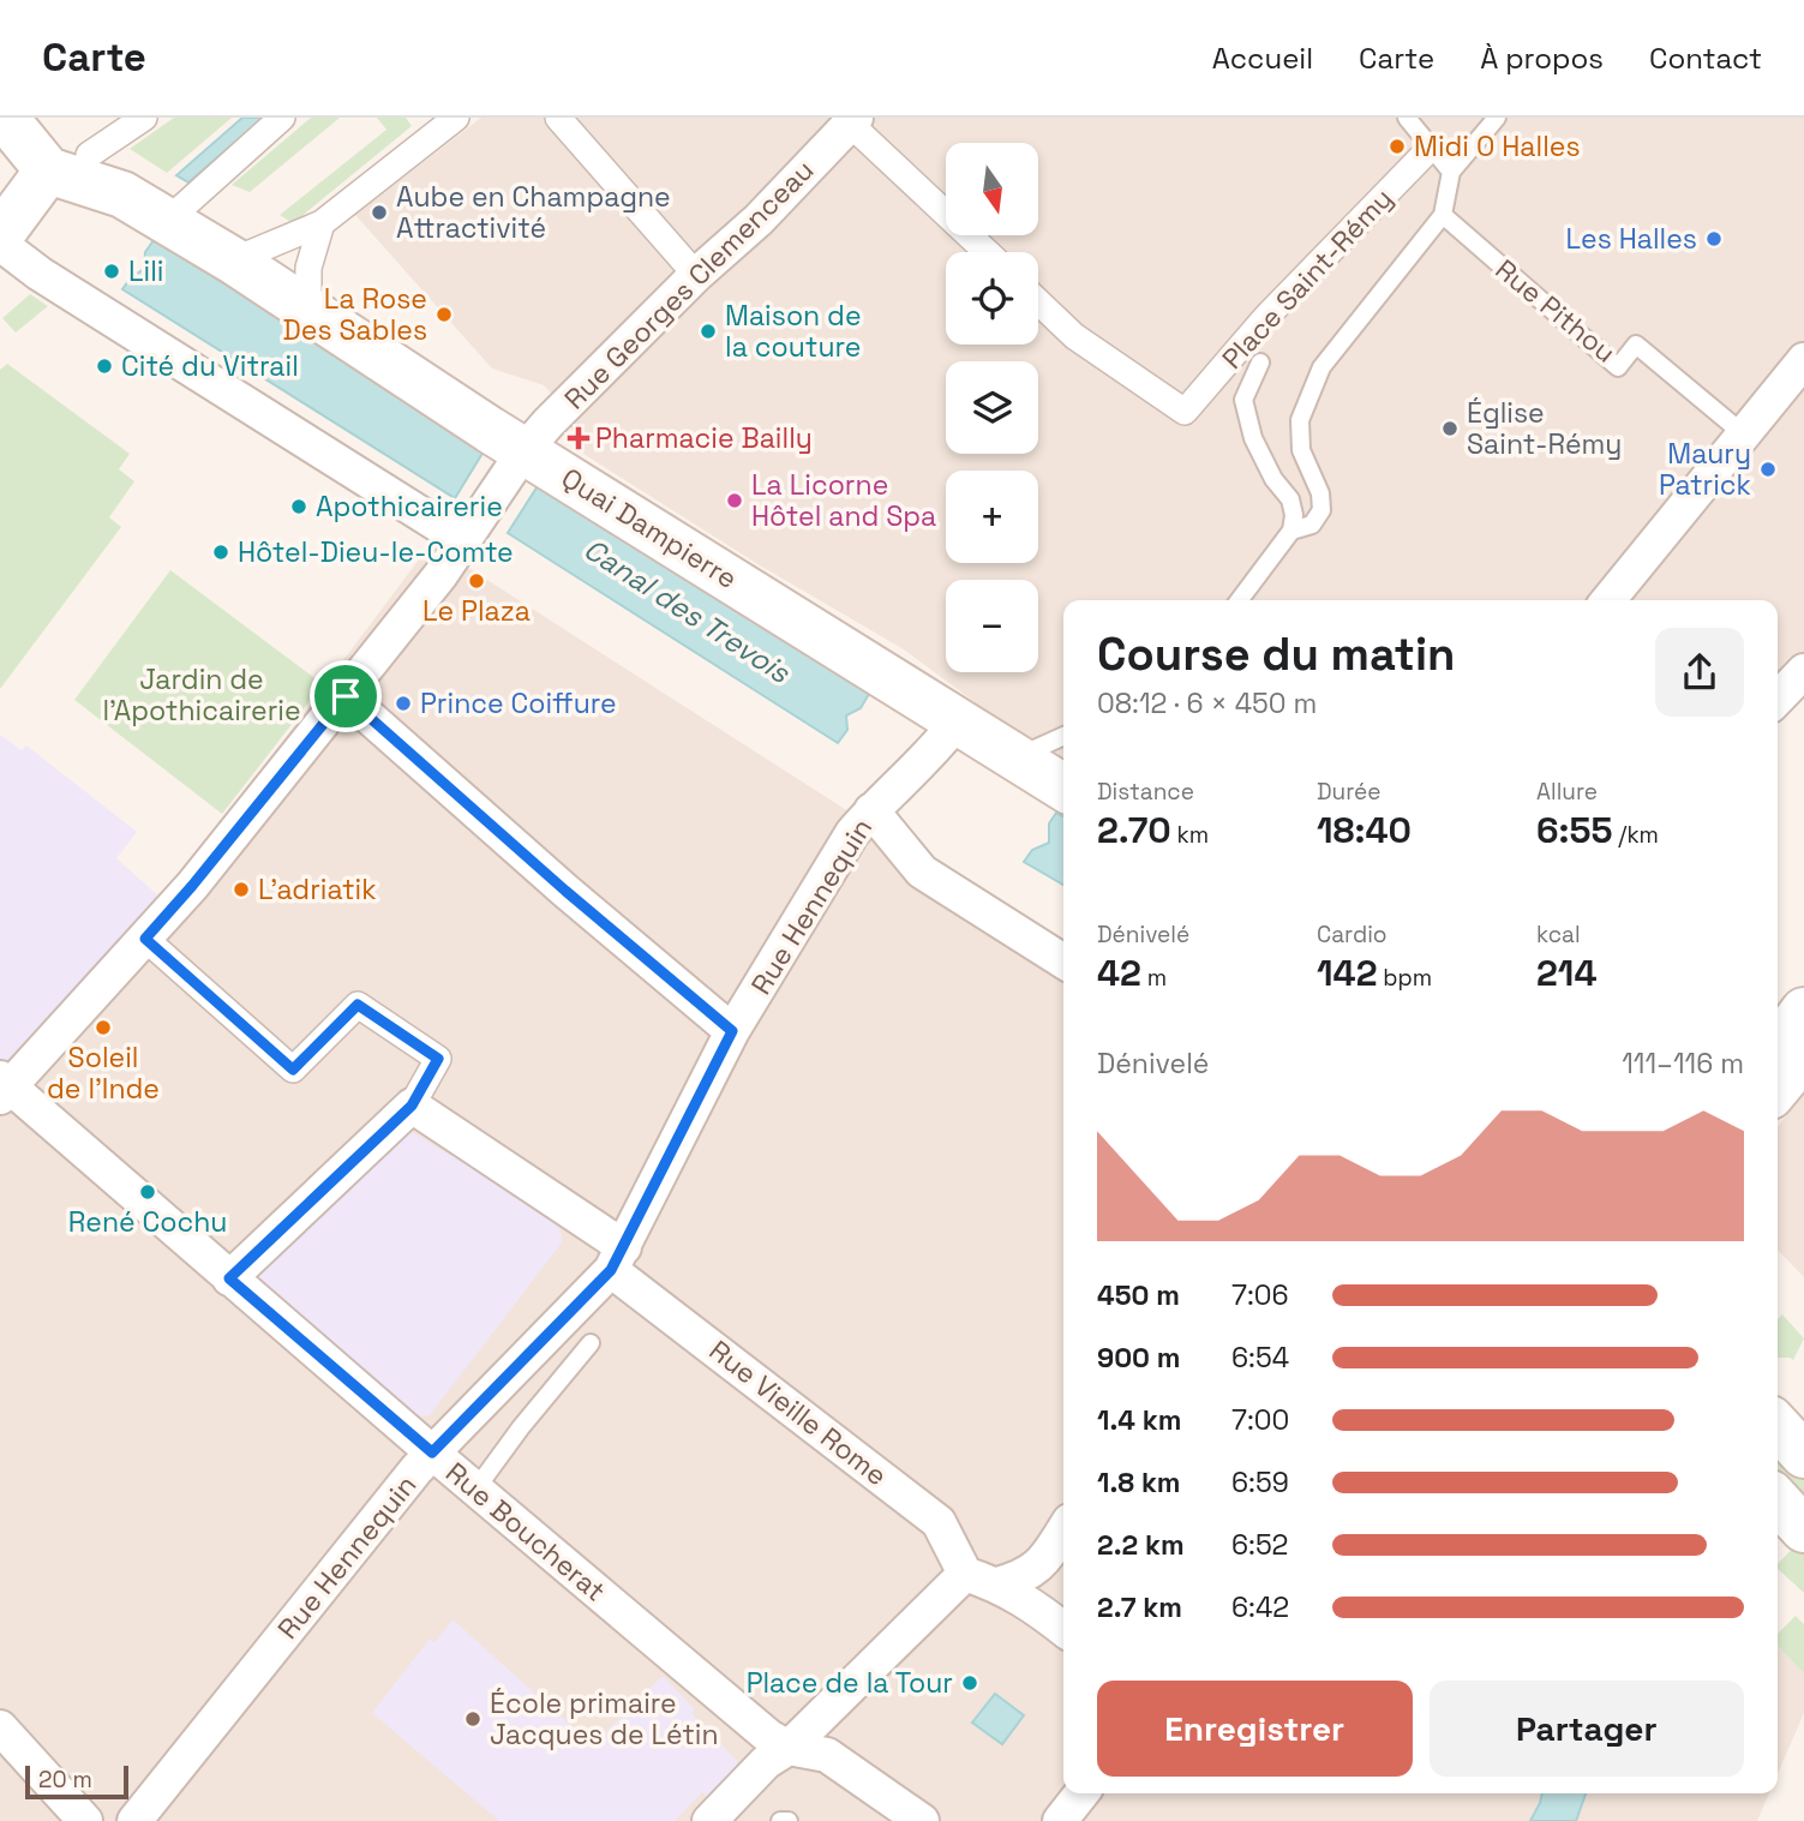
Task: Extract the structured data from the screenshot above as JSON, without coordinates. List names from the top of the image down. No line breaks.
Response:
{"streets":{"main road":["Quai Dampierre"],"street":["Place Saint-Rémy","Rue Georges Clemenceau","Rue Hennequin","Rue Vieille Rome","Rue Boucherat"],"lane":["Rue Pithou"]},"crossings":[["Place Saint-Rémy","Rue Pithou"],["Rue Georges Clemenceau","Quai Dampierre"],["Rue Georges Clemenceau","Rue Boucherat"],["Quai Dampierre","Rue Hennequin"],["Rue Hennequin","Rue Vieille Rome"],["Rue Hennequin","Rue Boucherat"]],"water":["Canal des Trevois"],"parks":["Jardin de l'Apothicairerie"],"places":{"other":["Midi O Halles","Aube en Champagne Attractivité","Les Halles","Lili","La Rose Des Sables","Maison de la couture","Cité du Vitrail","Église Saint-Rémy","Maury Patrick","La Licorne Hôtel and Spa","Apothicairerie","Hôtel-Dieu-le-Comte","Le Plaza","Prince Coiffure","L'adriatik","Soleil de l'Inde","René Cochu","Place de la Tour","École primaire Jacques de Létin"],"health":["Pharmacie Bailly"]},"scale_bar":"20 m","north":"bottom","page":{"header":"Carte","nav":["Accueil","Carte","À propos","Contact"],"map_buttons":["+","−"],"heading":["Course du matin","08:12 · 6 × 450 m"],"stats":[["Distance","2.70 km"],["Durée","18:40"],["Allure","6:55 /km"],["Dénivelé","42 m"],["Cardio","142 bpm"],["kcal","214"]],"chart":["Dénivelé","111–116 m"],"list":[{"name":"450 m","note":"7:06"},{"name":"900 m","note":"6:54"},{"name":"1.4 km","note":"7:00"},{"name":"1.8 km","note":"6:59"},{"name":"2.2 km","note":"6:52"},{"name":"2.7 km","note":"6:42"}],"buttons":["Enregistrer","Partager"],"scale":"20 m"}}
